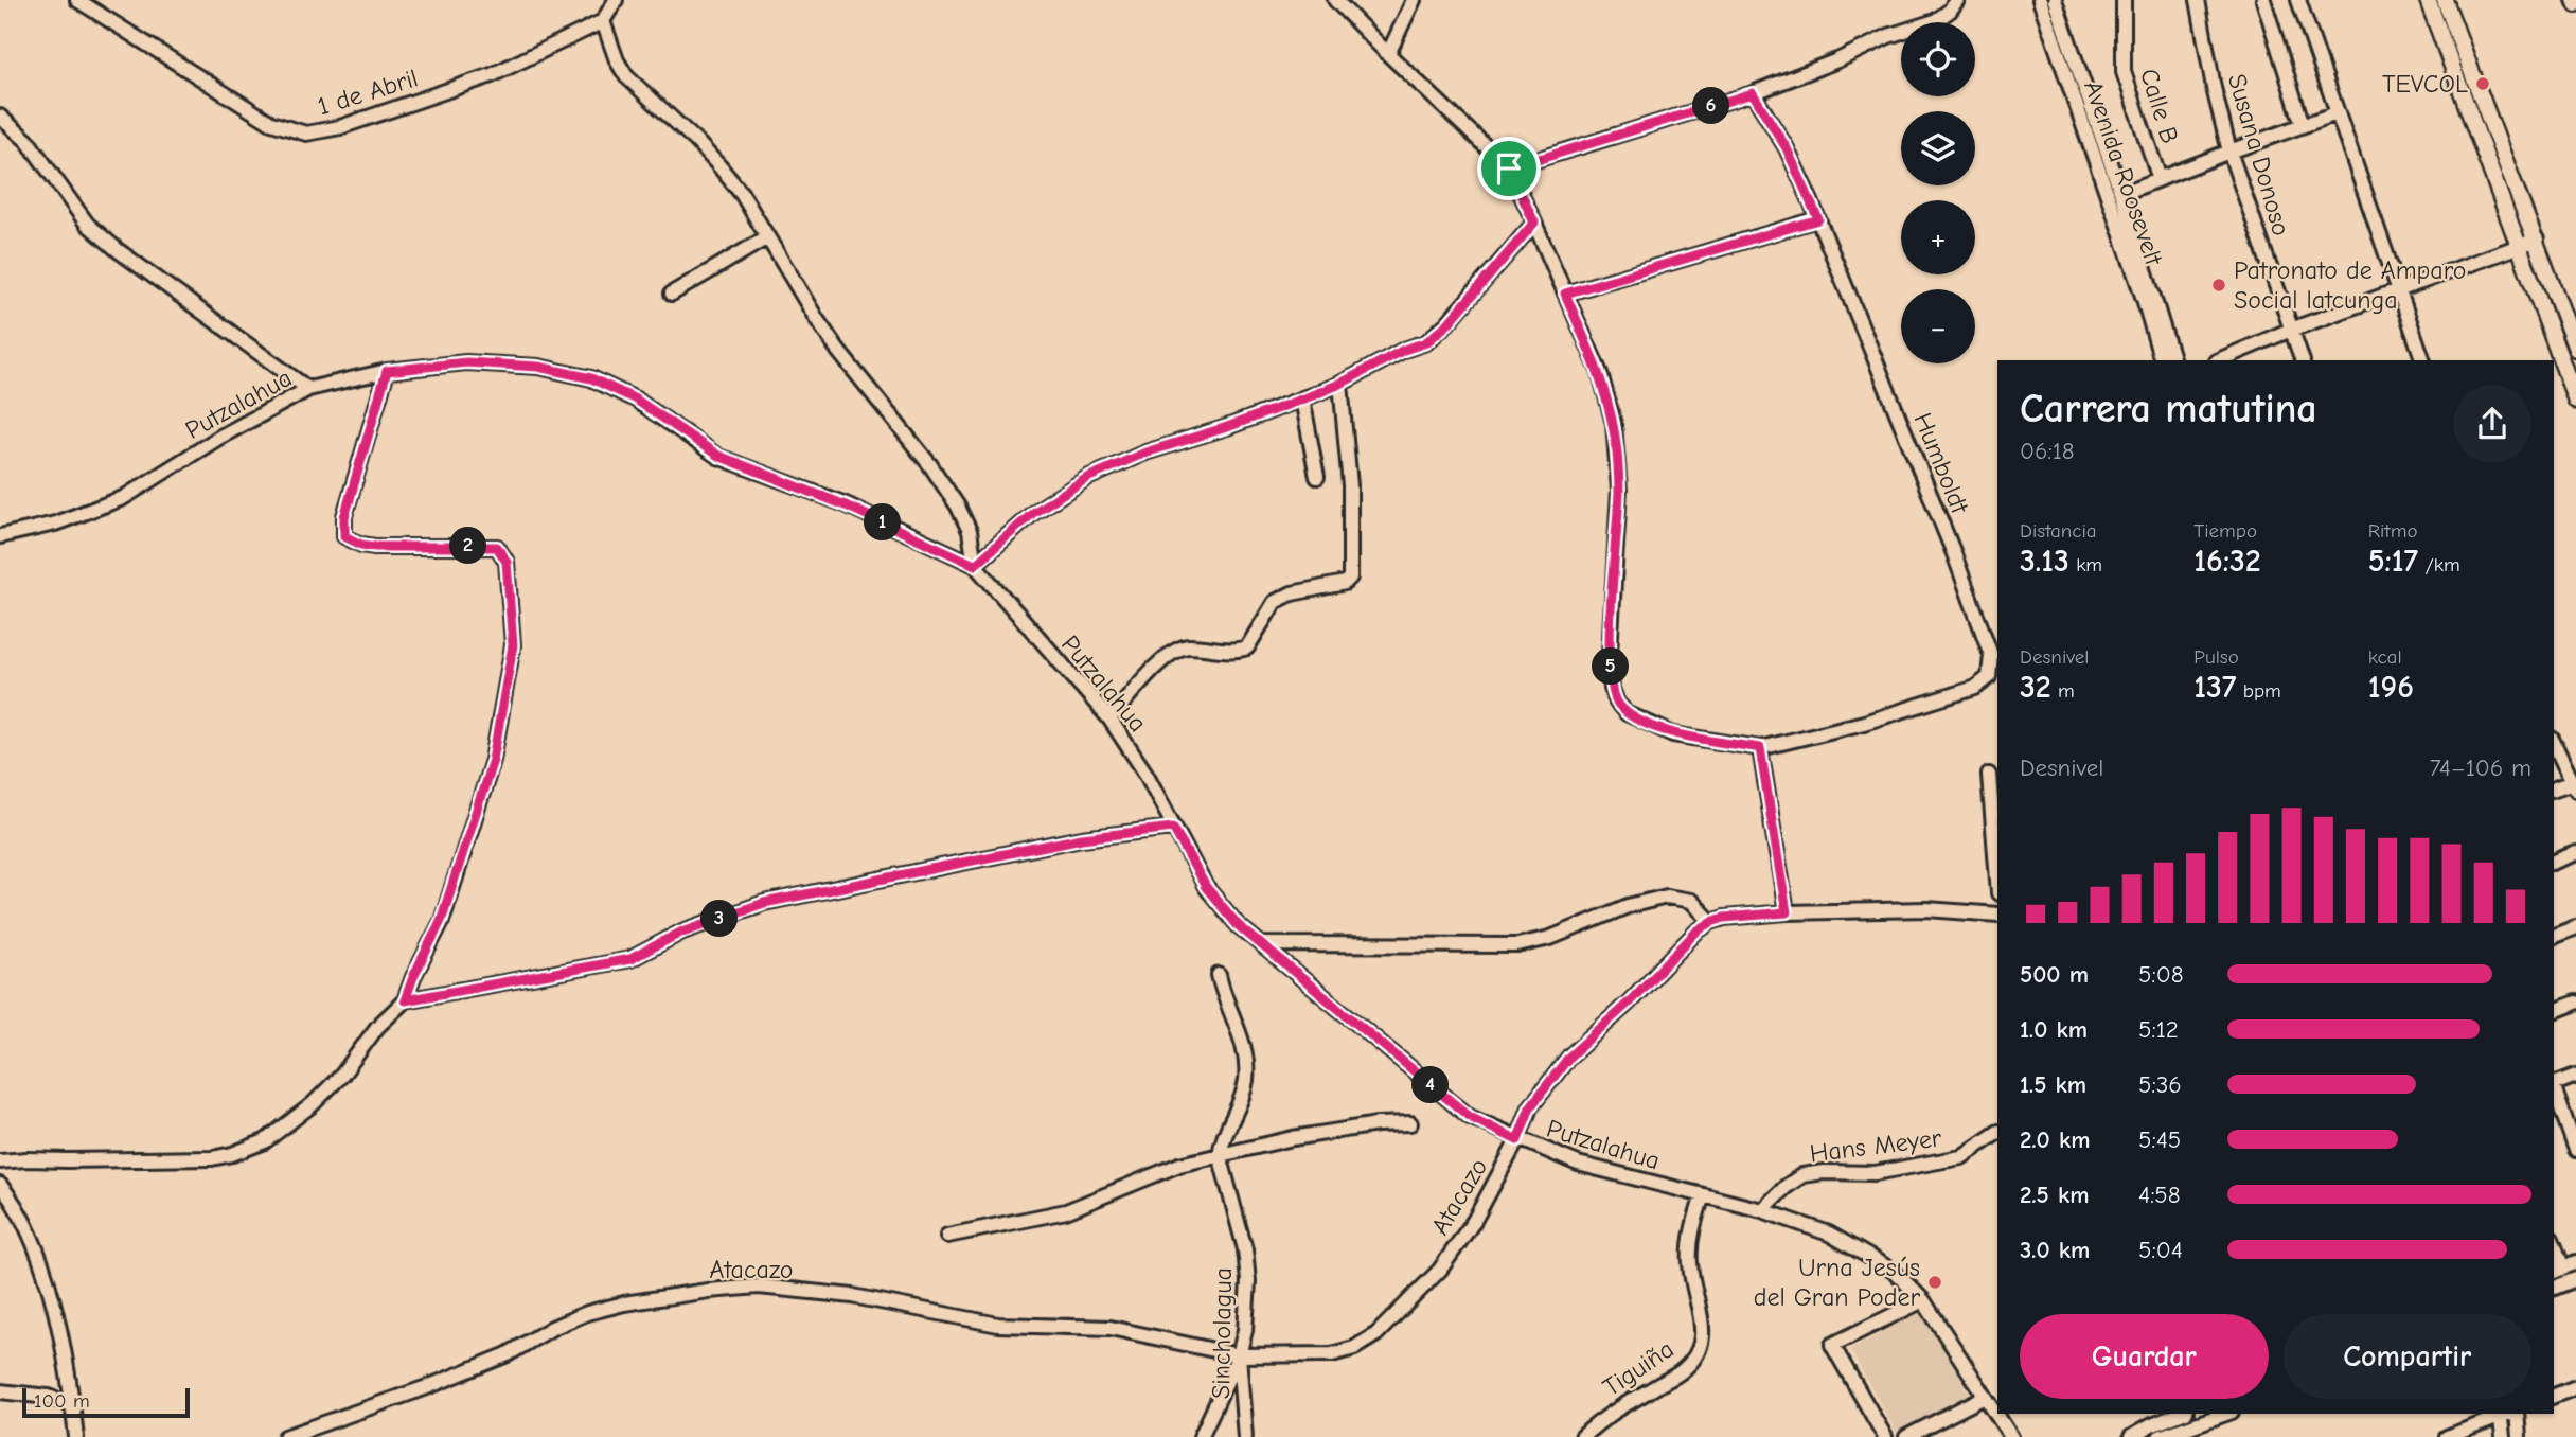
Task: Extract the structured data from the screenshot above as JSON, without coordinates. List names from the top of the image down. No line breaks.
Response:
{"streets":{"street":["1 de Abril","Calle B","Susana Donoso","Avenida Roosevelt","Putzalahua","Humboldt","Hans Meyer","Atacazo","Sincholagua","Tiguiña"]},"crossings":[["Putzalahua","Hans Meyer"],["Putzalahua","Atacazo"],["Putzalahua","Tiguiña"],["Atacazo","Sincholagua"]],"places":["TEVCOL","Patronato de Amparo Social latcunga","Urna Jesús del Gran Poder"],"scale_bar":"100 m","page":{"map_buttons":["+","−"],"pins":["6","1","2","5","3","4"],"heading":["Carrera matutina","06:18"],"stats":[["Distancia","3.13 km"],["Tiempo","16:32"],["Ritmo","5:17 /km"],["Desnivel","32 m"],["Pulso","137 bpm"],["kcal","196"]],"chart":["Desnivel","74–106 m"],"list":[{"name":"500 m","note":"5:08"},{"name":"1.0 km","note":"5:12"},{"name":"1.5 km","note":"5:36"},{"name":"2.0 km","note":"5:45"},{"name":"2.5 km","note":"4:58"},{"name":"3.0 km","note":"5:04"}],"buttons":["Guardar","Compartir"],"scale":"100 m"}}
